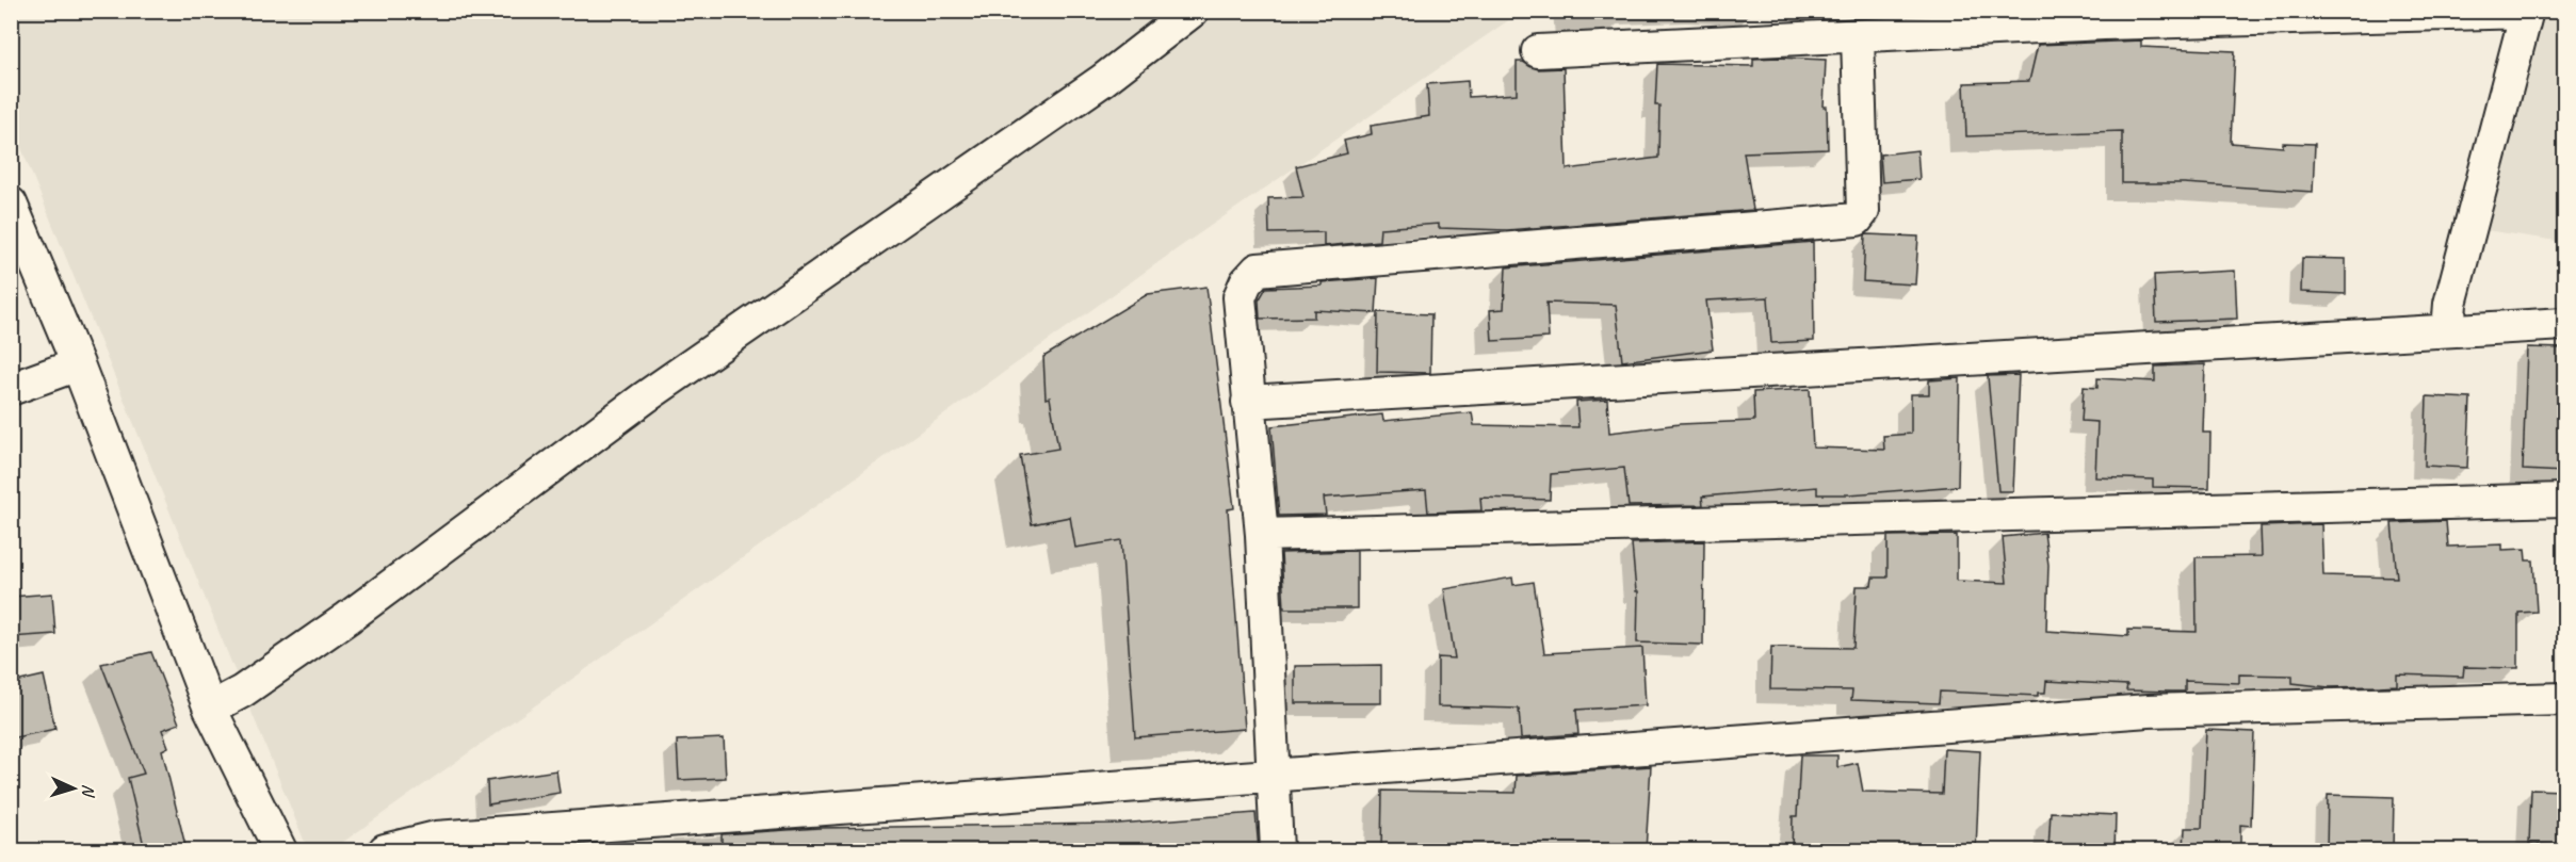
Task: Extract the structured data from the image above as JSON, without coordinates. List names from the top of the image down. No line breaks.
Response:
{"north":"right"}
